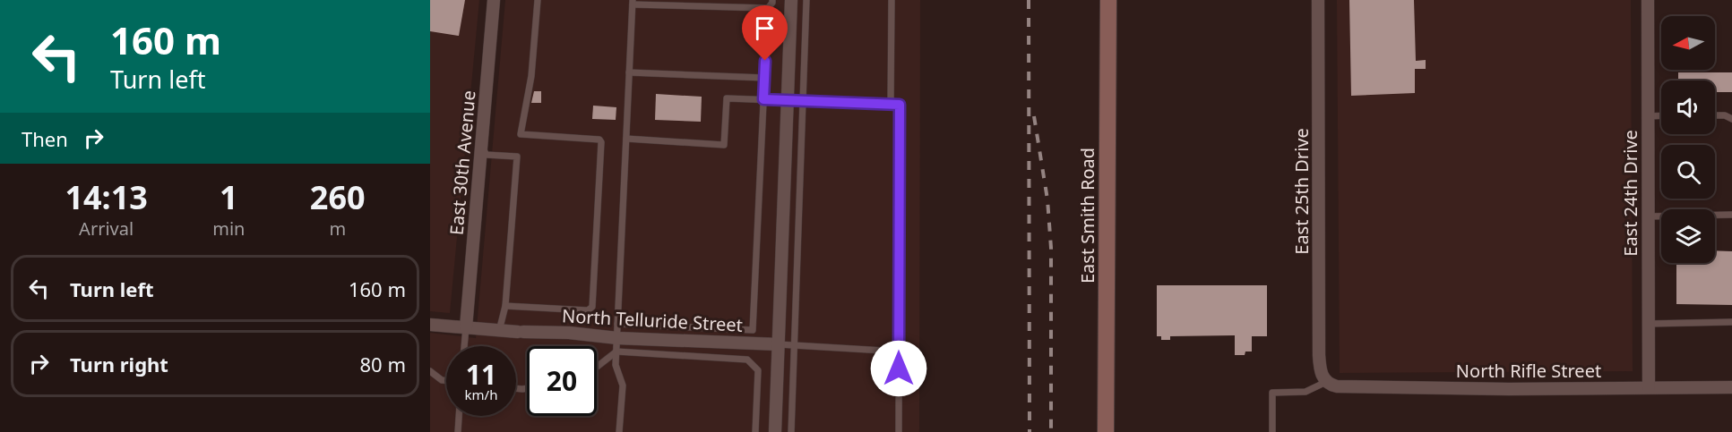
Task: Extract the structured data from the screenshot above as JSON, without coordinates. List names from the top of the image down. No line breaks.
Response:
{"streets":{"street":["East 30th Avenue","East 25th Drive","East 24th Drive","East Smith Road","North Telluride Street","North Rifle Street"]},"crossings":[["East 30th Avenue","North Telluride Street"],["East 25th Drive","North Rifle Street"],["East 24th Drive","North Rifle Street"]],"north":"left","page":{"turn":["160 m","Turn left"],"then":"Then","eta":["14:13","Arrival","1","min","260","m"],"list":[{"name":"Turn left","value":"160 m"},{"name":"Turn right","value":"80 m"}],"speed":"11 km/h","limit":"20"}}
